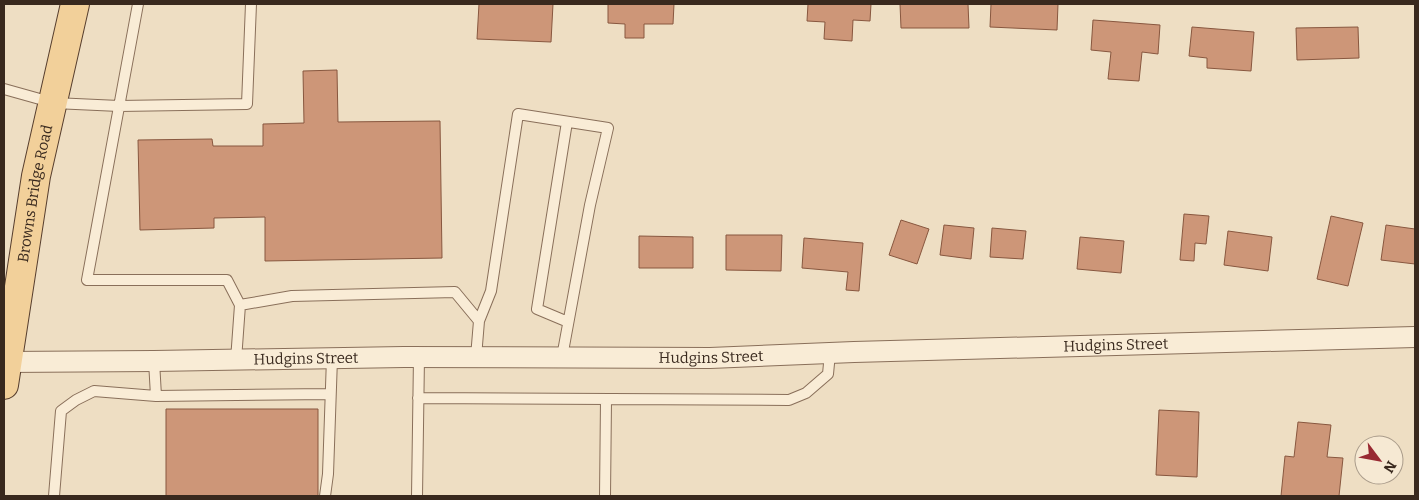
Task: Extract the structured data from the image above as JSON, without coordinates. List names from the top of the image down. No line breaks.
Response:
{"streets":{"main road":["Browns Bridge Road"],"street":["Hudgins Street"]},"crossings":[["Browns Bridge Road","Hudgins Street"]],"north":"bottom right"}
